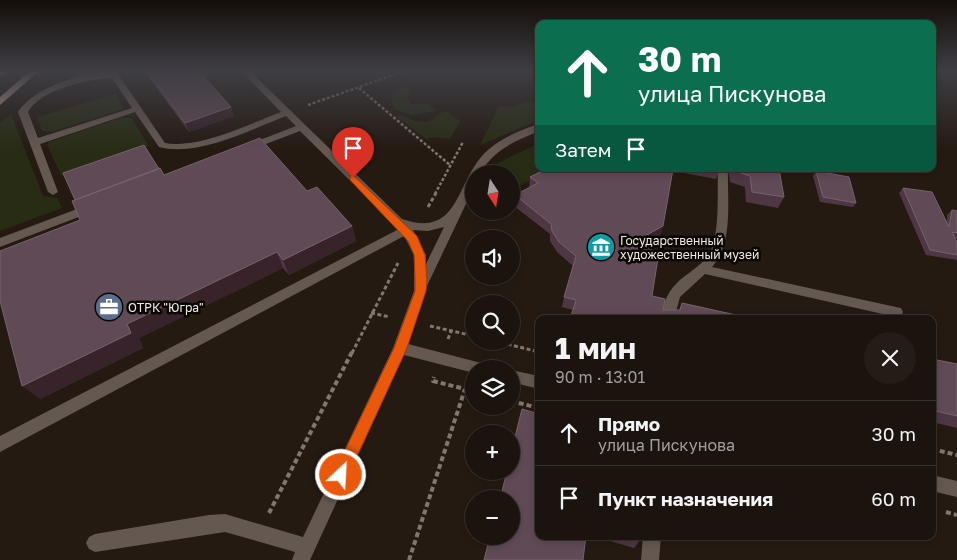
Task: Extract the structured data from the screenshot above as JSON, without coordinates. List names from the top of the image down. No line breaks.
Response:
{"places":{"museum":["Государственный художественный музей"],"office":["ОТРК \"Югра\""]},"north":"bottom","page":{"turn":["30 m","улица Пискунова"],"then":"Затем","map_buttons":["+","−"],"heading":["1 мин","90 m · 13:01"],"list":[{"name":"Прямо","note":"улица Пискунова","value":"30 m"},{"name":"Пункт назначения","value":"60 m"}]}}
